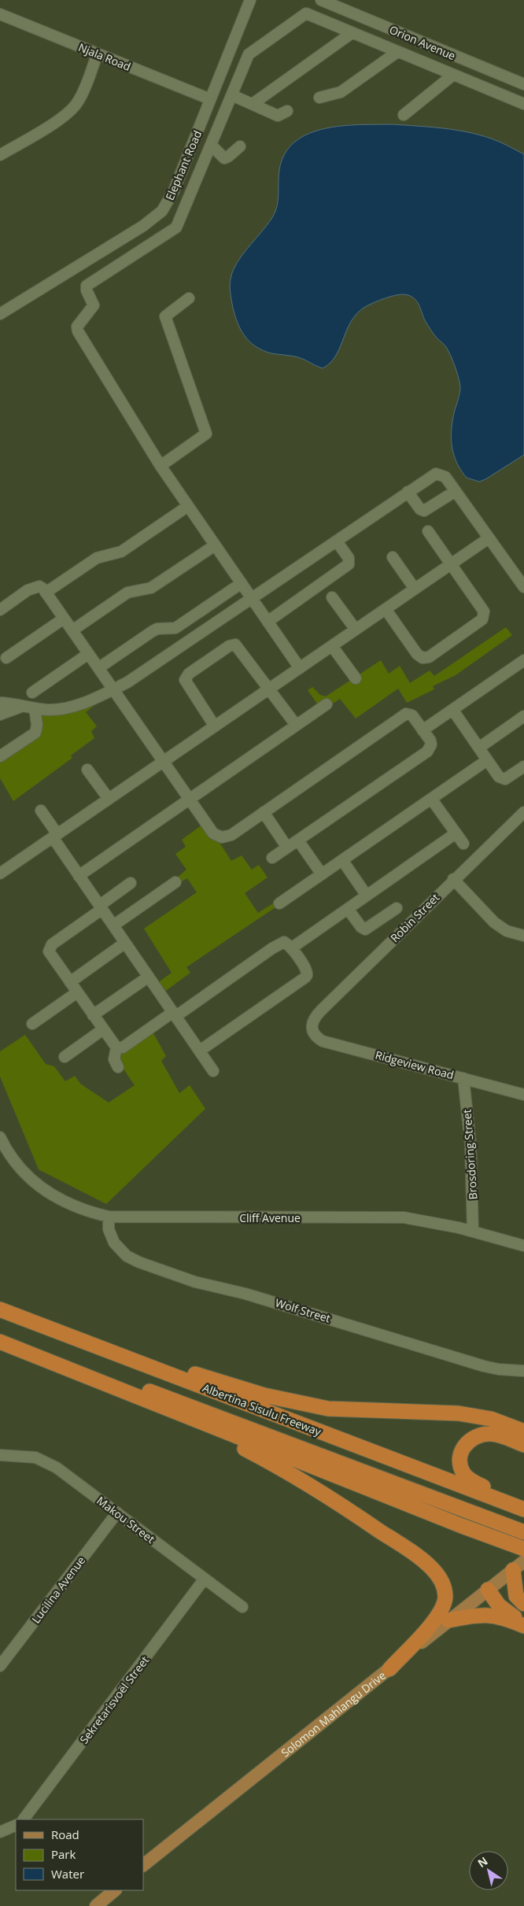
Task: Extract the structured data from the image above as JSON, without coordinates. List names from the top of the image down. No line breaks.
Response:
{"streets":{"highway":["Albertina Sisulu Freeway"],"main road":["Solomon Mahlangu Drive"],"street":["Orion Avenue","Njala Road","Elephant Road","Robin Street","Ridgeview Road","Brosdoring Street","Cliff Avenue","Wolf Street","Makou Street","Lucilina Avenue","Sekretarisvoël Street"]},"crossings":[["Njala Road","Elephant Road"],["Robin Street","Ridgeview Road"],["Ridgeview Road","Brosdoring Street"],["Brosdoring Street","Cliff Avenue"],["Cliff Avenue","Wolf Street"],["Makou Street","Lucilina Avenue"],["Makou Street","Sekretarisvoël Street"]],"legend":["Road","Park","Water"],"north":"top left"}
